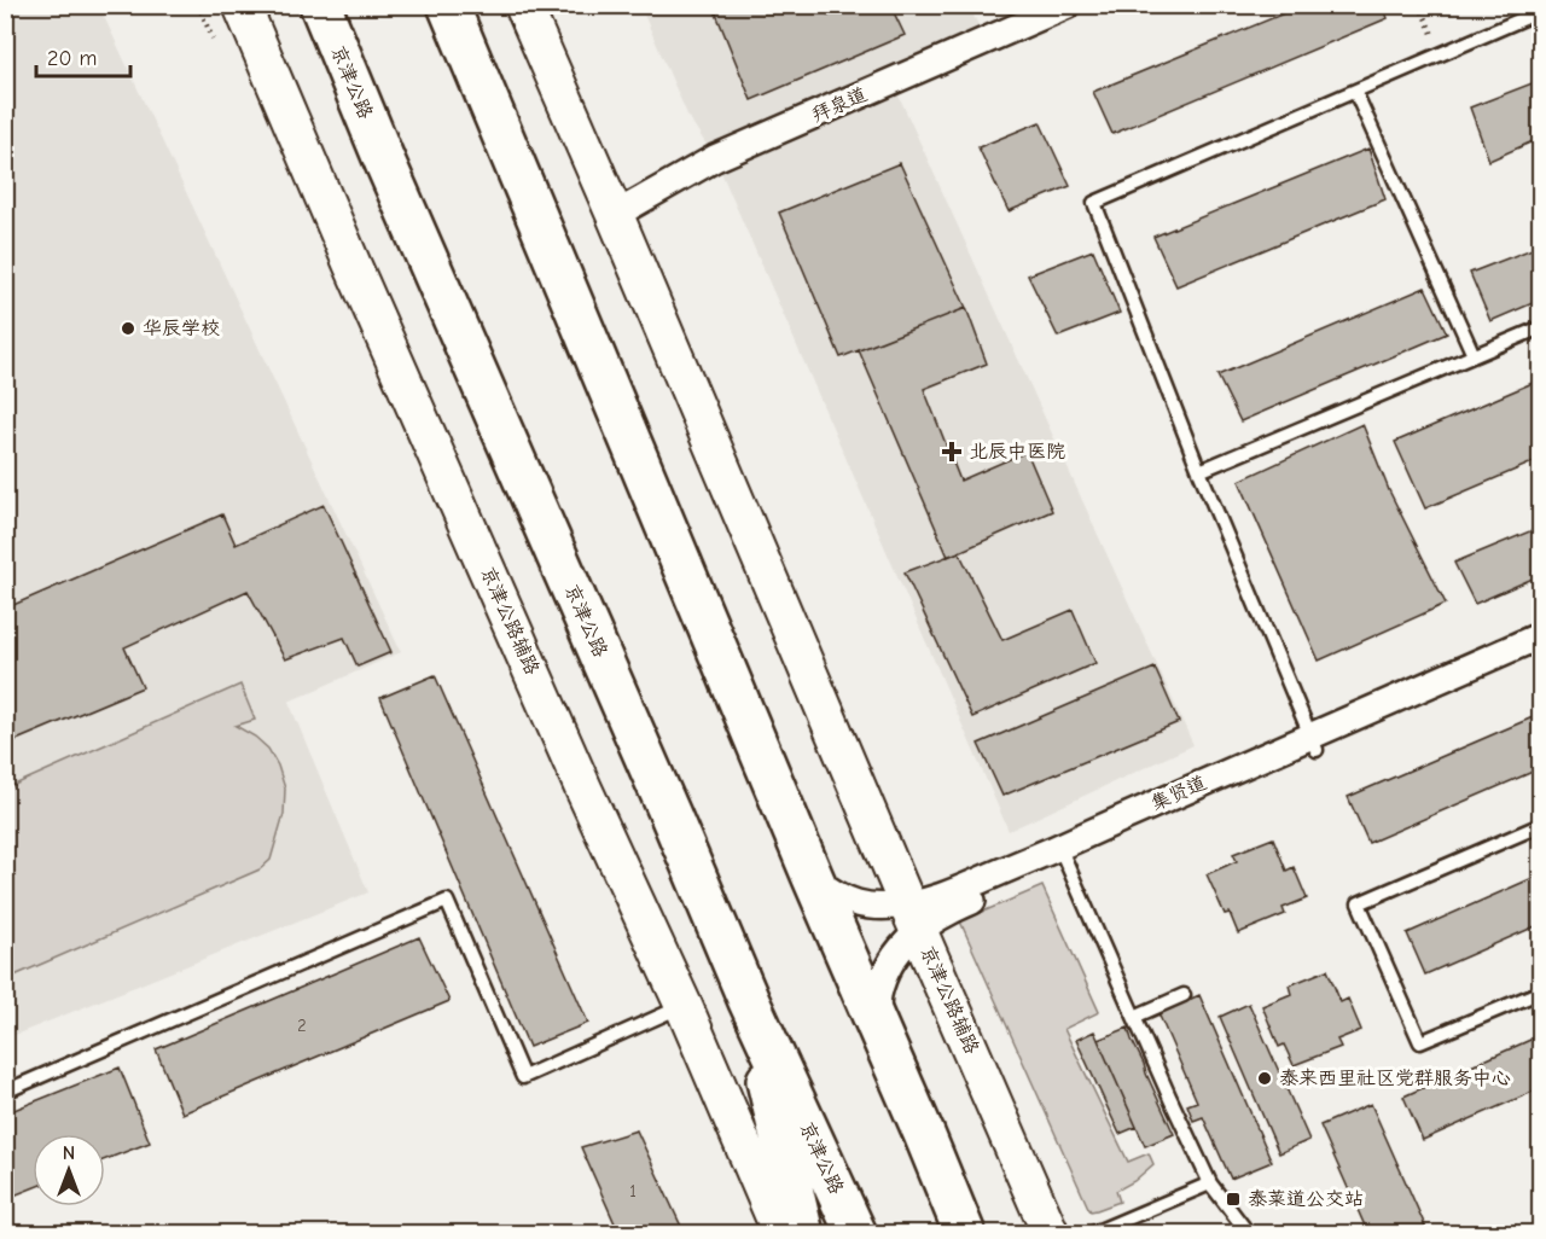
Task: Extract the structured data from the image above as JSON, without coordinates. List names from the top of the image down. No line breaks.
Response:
{"streets":{"highway":["京津公路"],"main road":["京津公路辅路"],"street":["拜泉道","集贤道"]},"crossings":[["拜泉道","京津公路辅路"],["京津公路辅路","集贤道"]],"places":{"other":["华辰学校","泰来西里社区党群服务中心"],"health":["北辰中医院"],"transit":["泰莱道公交站"]},"house_numbers":["2","1"],"scale_bar":"20 m","north":"top"}
